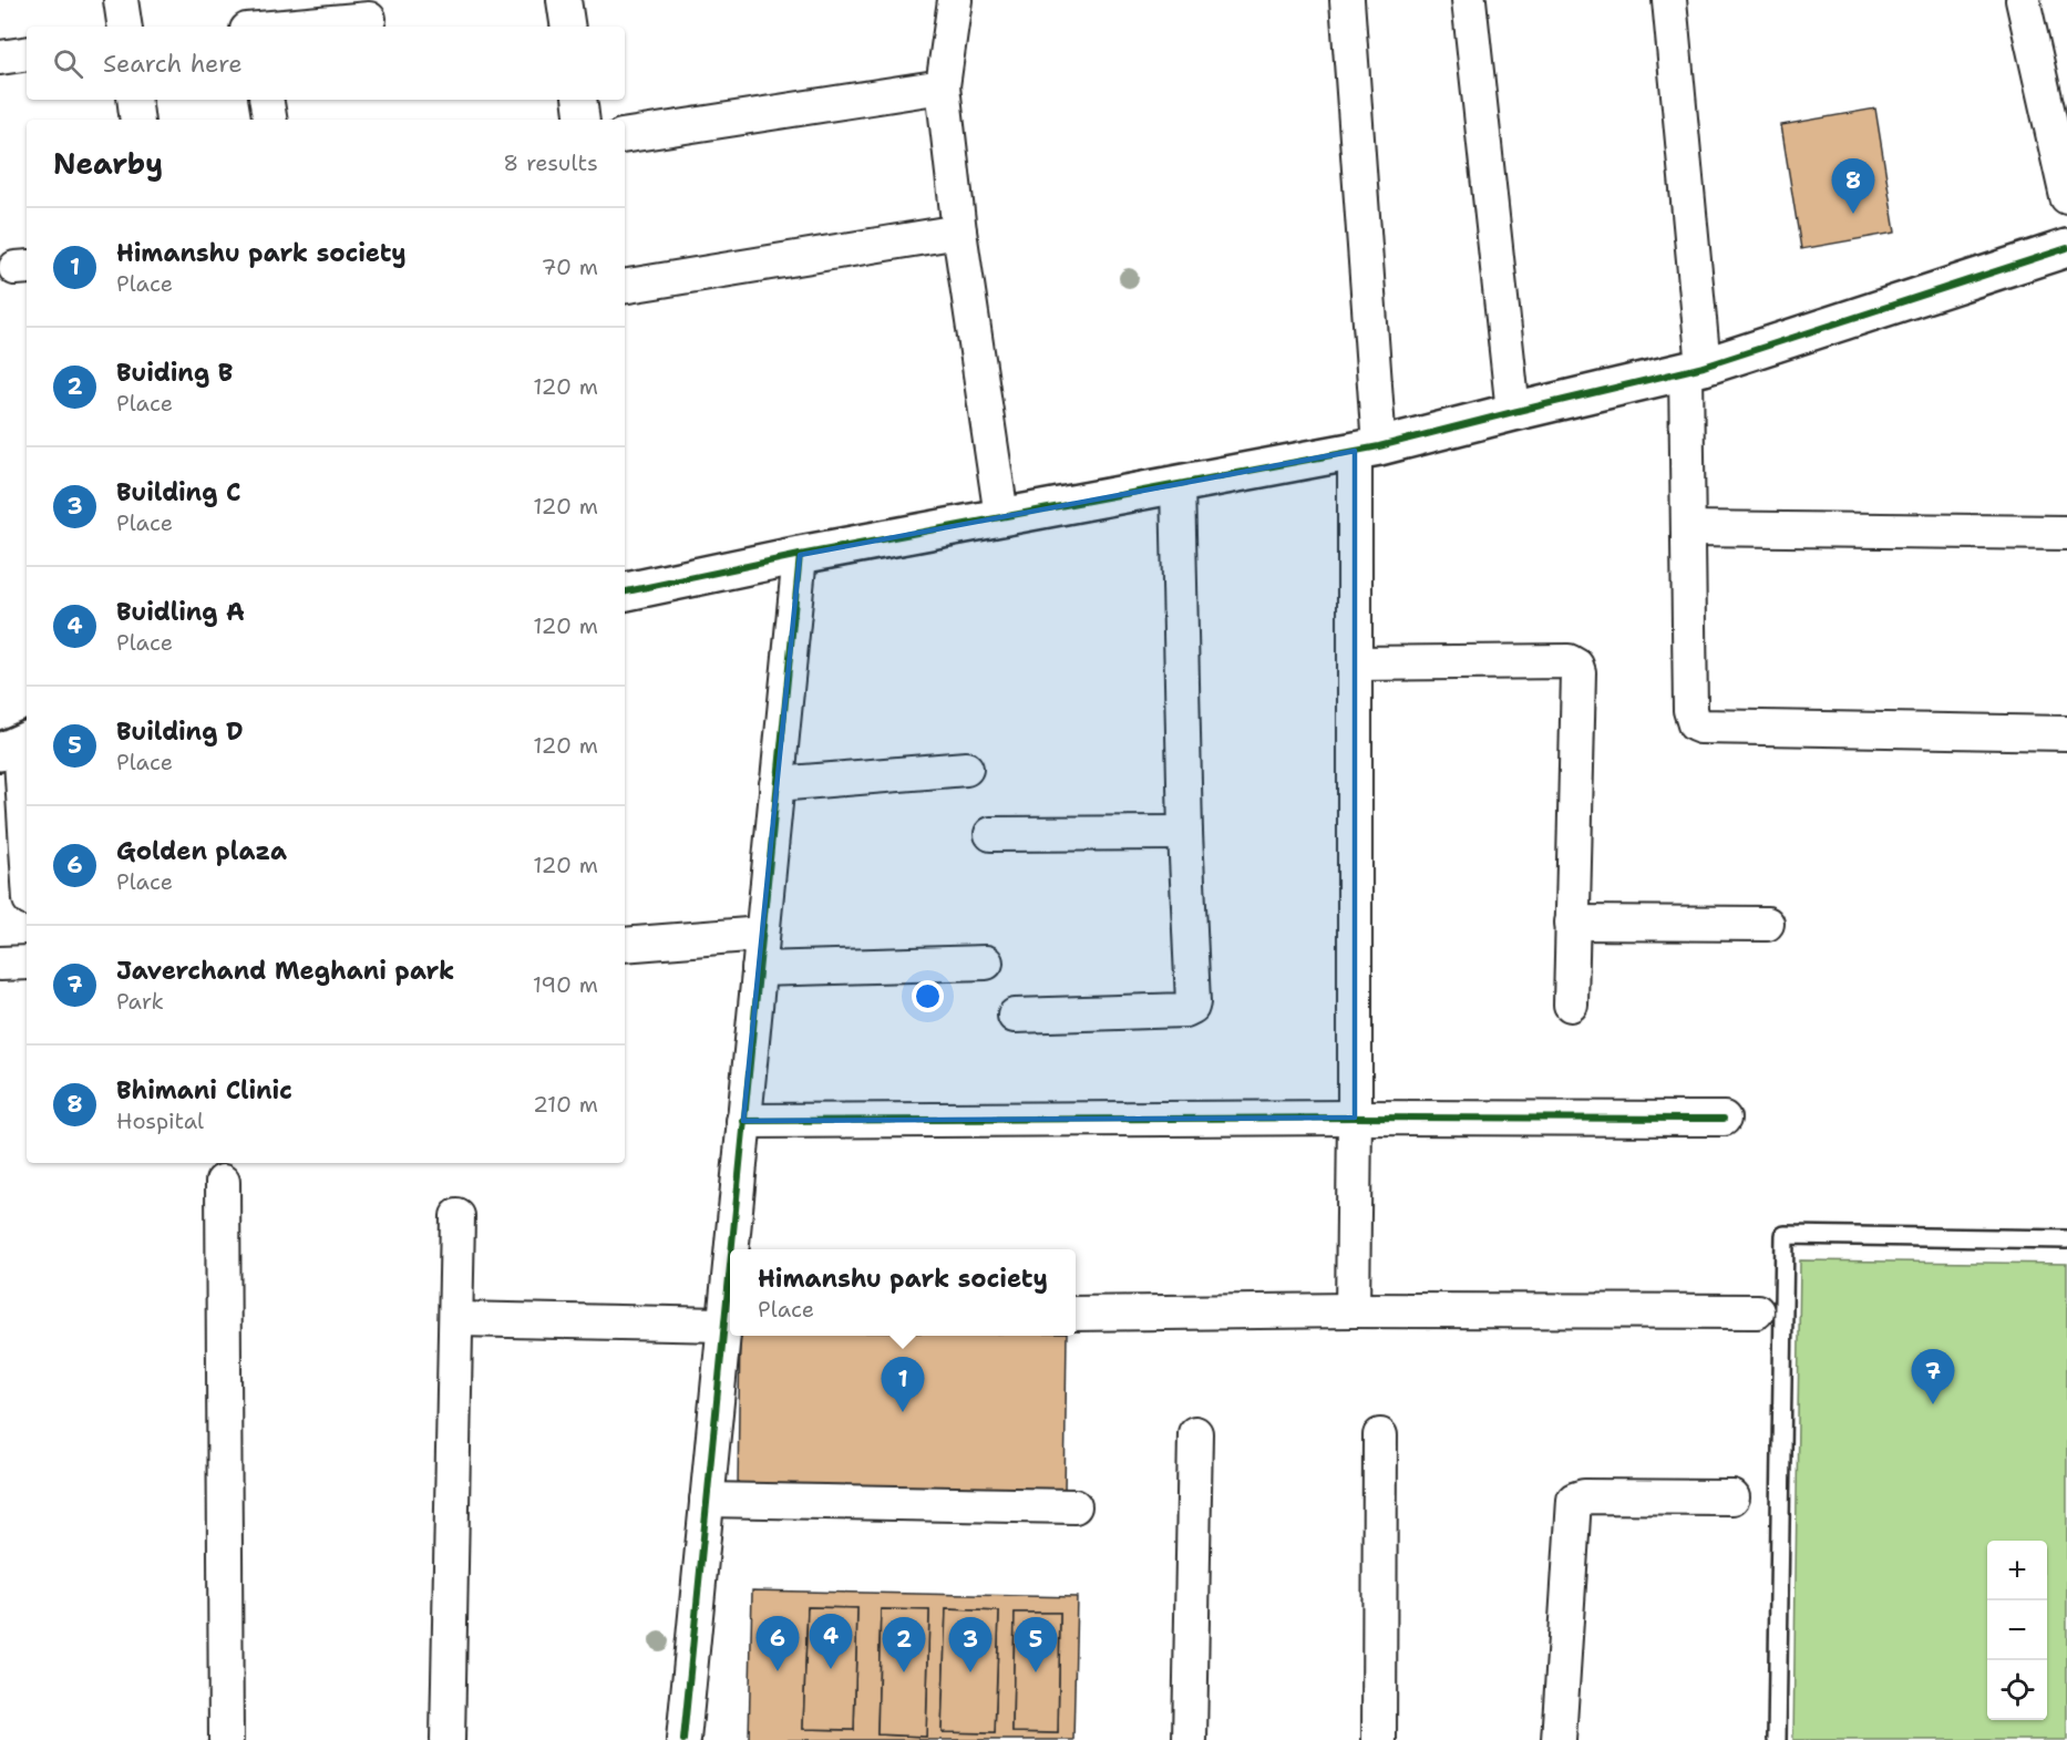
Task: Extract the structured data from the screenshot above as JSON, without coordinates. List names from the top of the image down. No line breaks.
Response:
{"page":{"search":"Search here","heading":["Nearby","8 results"],"pins":["8","7","1","4","6","2","3","5"],"list":[{"mark":"1","name":"Himanshu park society","note":"Place","value":"70 m"},{"mark":"2","name":"Buiding B","note":"Place","value":"120 m"},{"mark":"3","name":"Building C","note":"Place","value":"120 m"},{"mark":"4","name":"Buidling A","note":"Place","value":"120 m"},{"mark":"5","name":"Building D","note":"Place","value":"120 m"},{"mark":"6","name":"Golden plaza","note":"Place","value":"120 m"},{"mark":"7","name":"Javerchand Meghani park","note":"Park","value":"190 m"},{"mark":"8","name":"Bhimani Clinic","note":"Hospital","value":"210 m"}],"popup":["Himanshu park society","Place"],"map_buttons":["+","−"]}}
